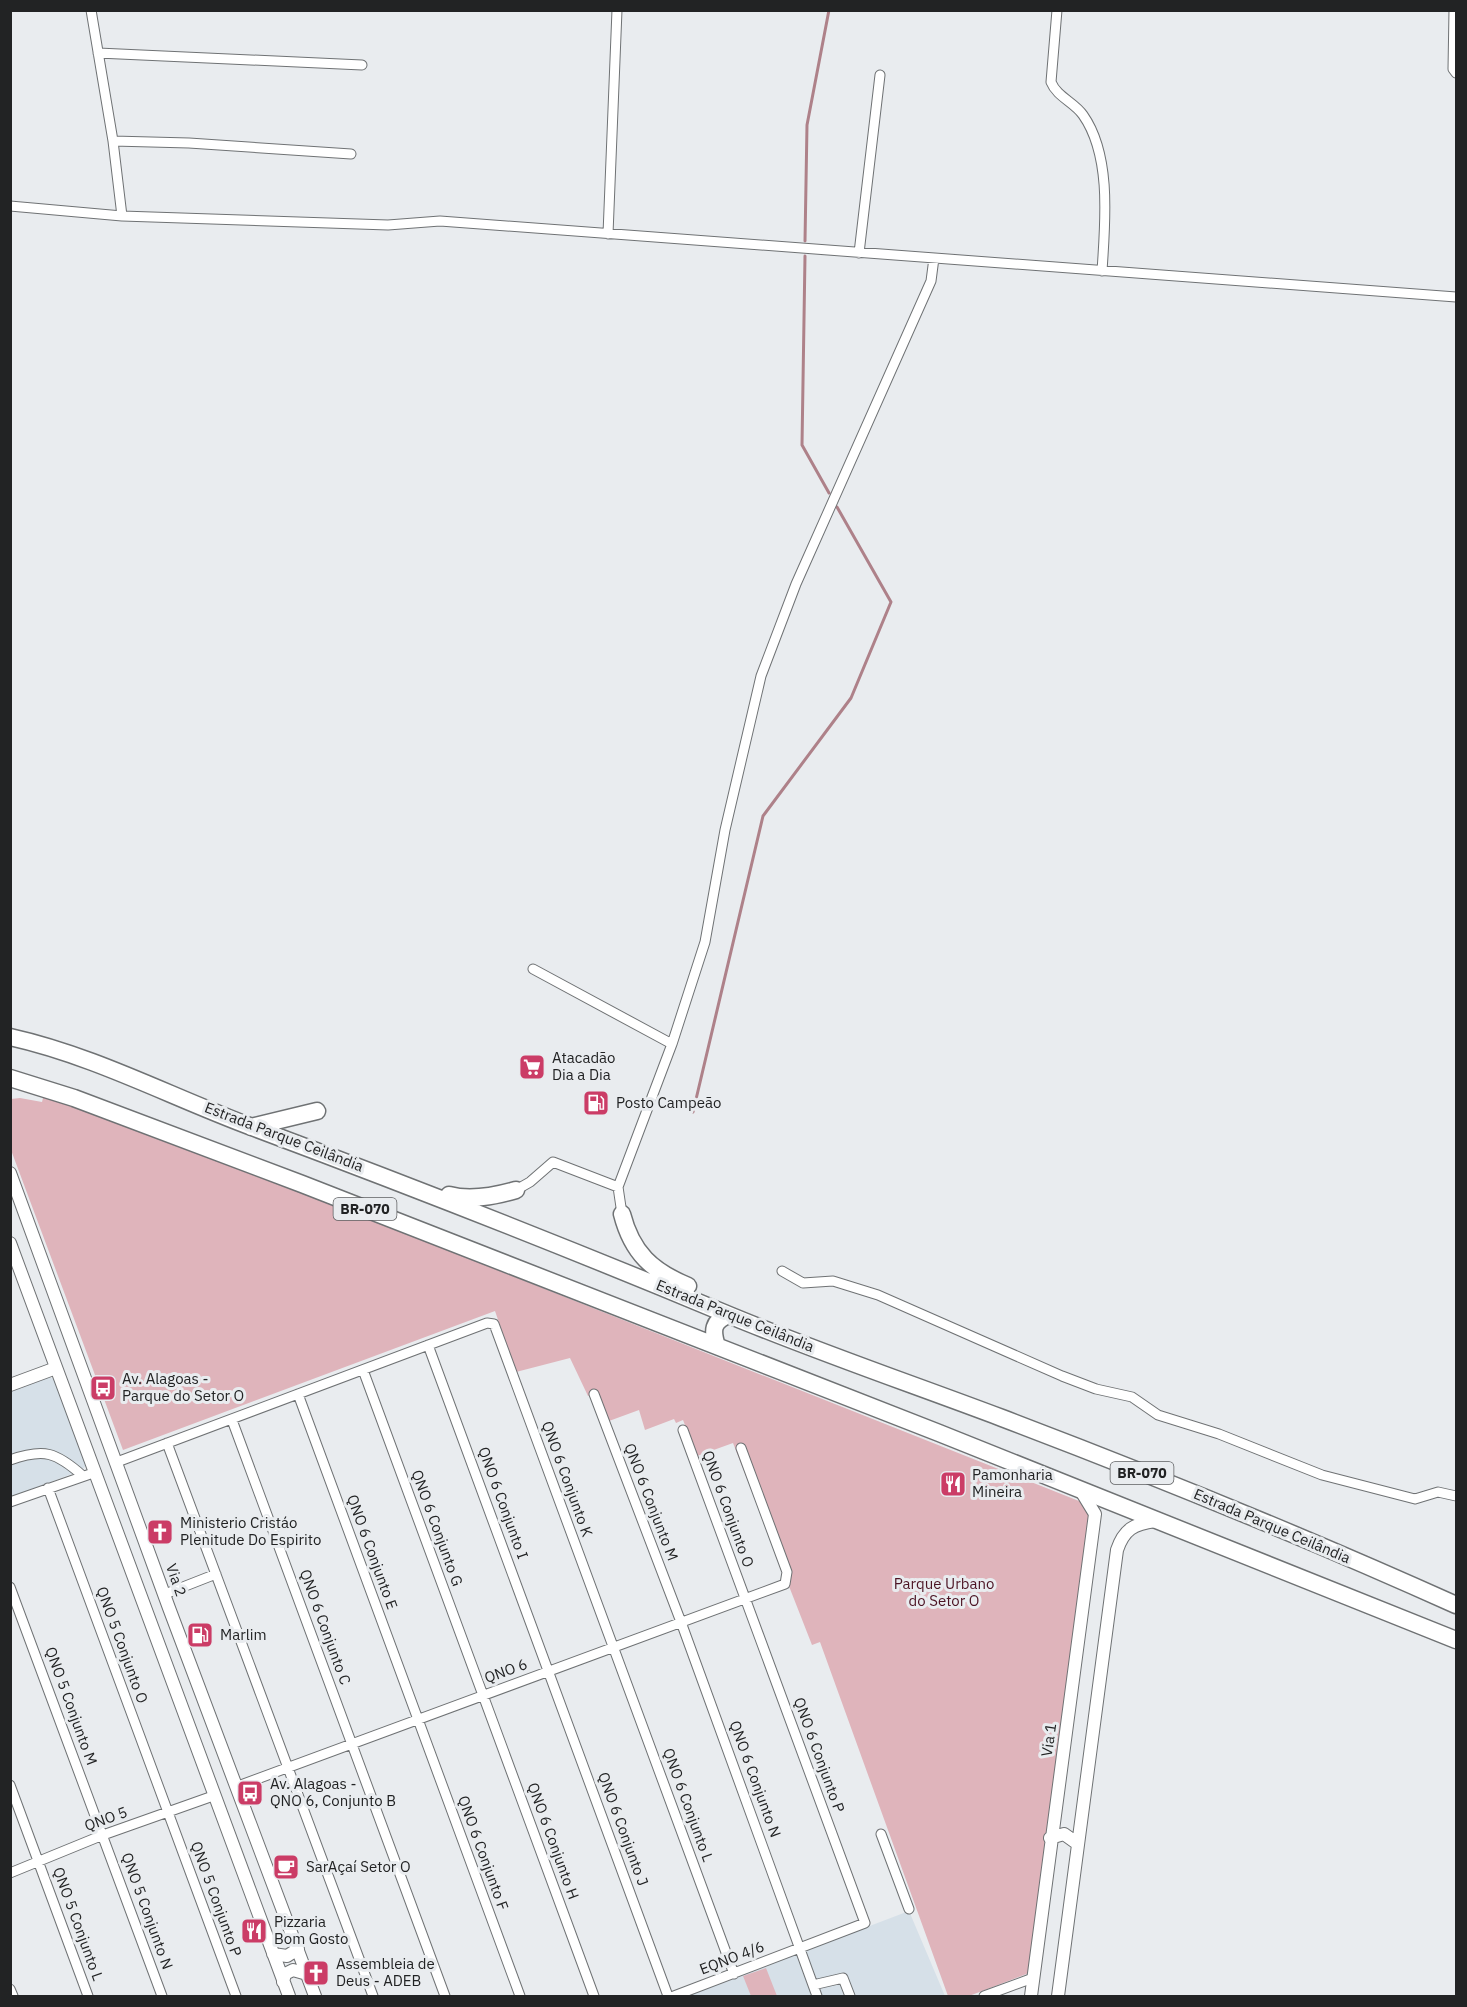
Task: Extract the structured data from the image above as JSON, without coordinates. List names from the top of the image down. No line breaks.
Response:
{"streets":{"highway":["Estrada Parque Ceilândia","BR-070"],"main road":["Via 2","Via 1"],"street":["QNO 6 Conjunto K","QNO 6 Conjunto M","QNO 6 Conjunto I","QNO 6 Conjunto O","QNO 6 Conjunto G","QNO 6 Conjunto E","QNO 6 Conjunto C","QNO 5 Conjunto O","QNO 6","QNO 5 Conjunto M","QNO 6 Conjunto P","QNO 6 Conjunto N","QNO 6 Conjunto L","QNO 5","QNO 6 Conjunto J","QNO 6 Conjunto H","QNO 6 Conjunto F","QNO 5 Conjunto P","QNO 5 Conjunto N","QNO 5 Conjunto L","EQNO 4/6"]},"crossings":[["BR-070","Via 1"],["QNO 6 Conjunto K","QNO 6 Conjunto I"],["QNO 6 Conjunto K","QNO 6"],["QNO 6 Conjunto K","QNO 6 Conjunto L"],["QNO 6 Conjunto M","QNO 6"],["QNO 6 Conjunto M","QNO 6 Conjunto N"],["QNO 6 Conjunto I","QNO 6"],["QNO 6 Conjunto I","QNO 6 Conjunto J"],["QNO 6 Conjunto O","QNO 6"],["QNO 6 Conjunto O","QNO 6 Conjunto P"],["QNO 6 Conjunto G","QNO 6"],["QNO 6 Conjunto G","QNO 6 Conjunto H"],["QNO 6 Conjunto E","QNO 6"],["QNO 6 Conjunto E","QNO 6 Conjunto F"],["Via 2","QNO 6"],["QNO 6 Conjunto C","QNO 6"],["QNO 5 Conjunto O","QNO 5"],["QNO 5 Conjunto O","QNO 5 Conjunto P"],["QNO 6","QNO 6 Conjunto P"],["QNO 6","QNO 6 Conjunto N"],["QNO 6","QNO 6 Conjunto L"],["QNO 6","QNO 6 Conjunto J"],["QNO 6","QNO 6 Conjunto H"],["QNO 6","QNO 6 Conjunto F"],["QNO 5 Conjunto M","QNO 5"],["QNO 5 Conjunto M","QNO 5 Conjunto N"],["QNO 6 Conjunto P","EQNO 4/6"],["QNO 6 Conjunto N","EQNO 4/6"],["QNO 6 Conjunto L","EQNO 4/6"],["QNO 5","QNO 5 Conjunto P"],["QNO 5","QNO 5 Conjunto N"],["QNO 5","QNO 5 Conjunto L"]],"parks":["Parque Urbano do Setor O"],"places":{"supermarket":["Atacadão Dia a Dia"],"fuel station":["Posto Campeão","Marlim"],"bus stop":["Av. Alagoas - Parque do Setor O","Av. Alagoas - QNO 6, Conjunto B"],"restaurant":["Pamonharia Mineira","Pizzaria Bom Gosto"],"church":["Ministerio Cristáo Plenitude Do Espirito","Assembleia de Deus - ADEB"],"cafe":["SarAçaí Setor O"]}}
